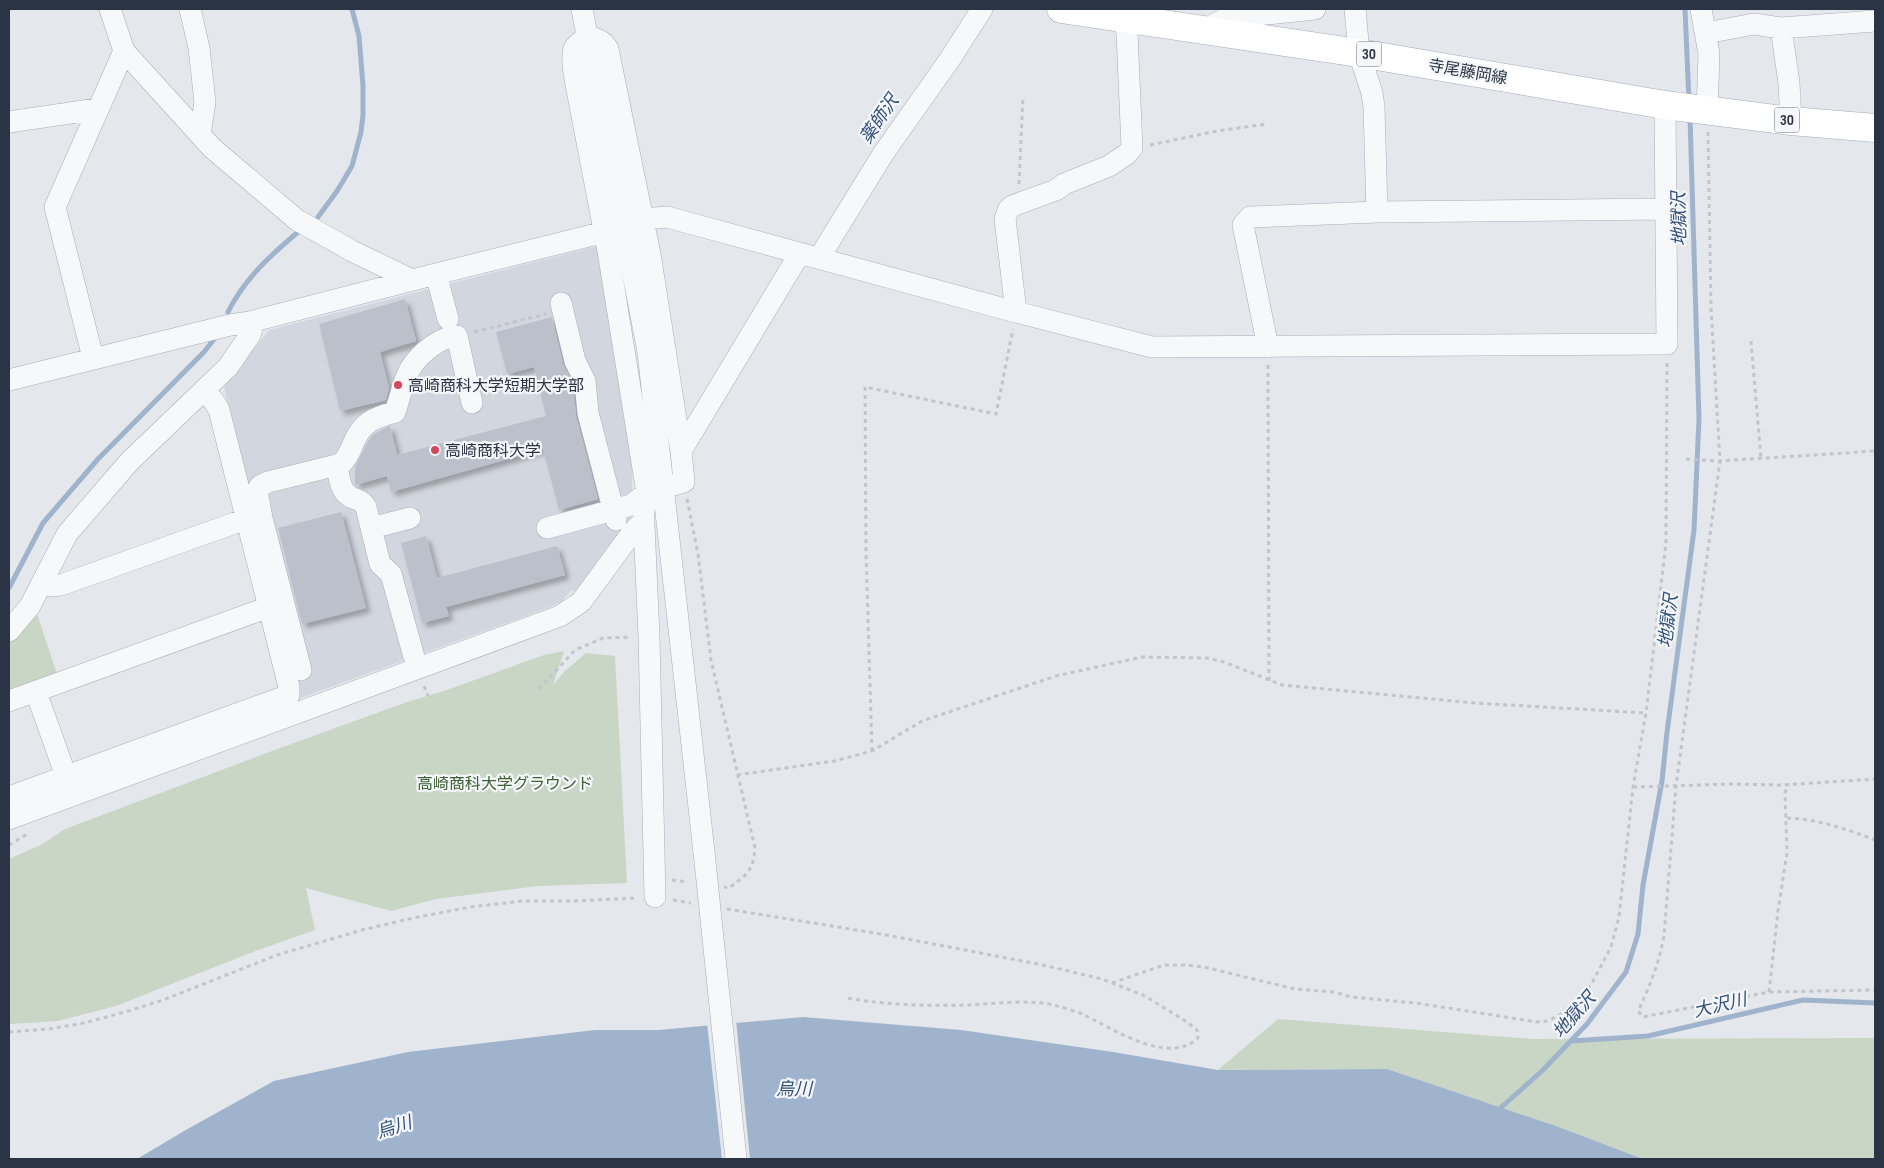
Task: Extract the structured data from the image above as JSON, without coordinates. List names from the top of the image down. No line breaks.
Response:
{"streets":{"main road":["30","寺尾藤岡線"]},"water":["薬師沢","地獄沢","大沢川","烏川"],"parks":["高崎商科大学グラウンド"],"places":["高崎商科大学短期大学部","高崎商科大学"]}
